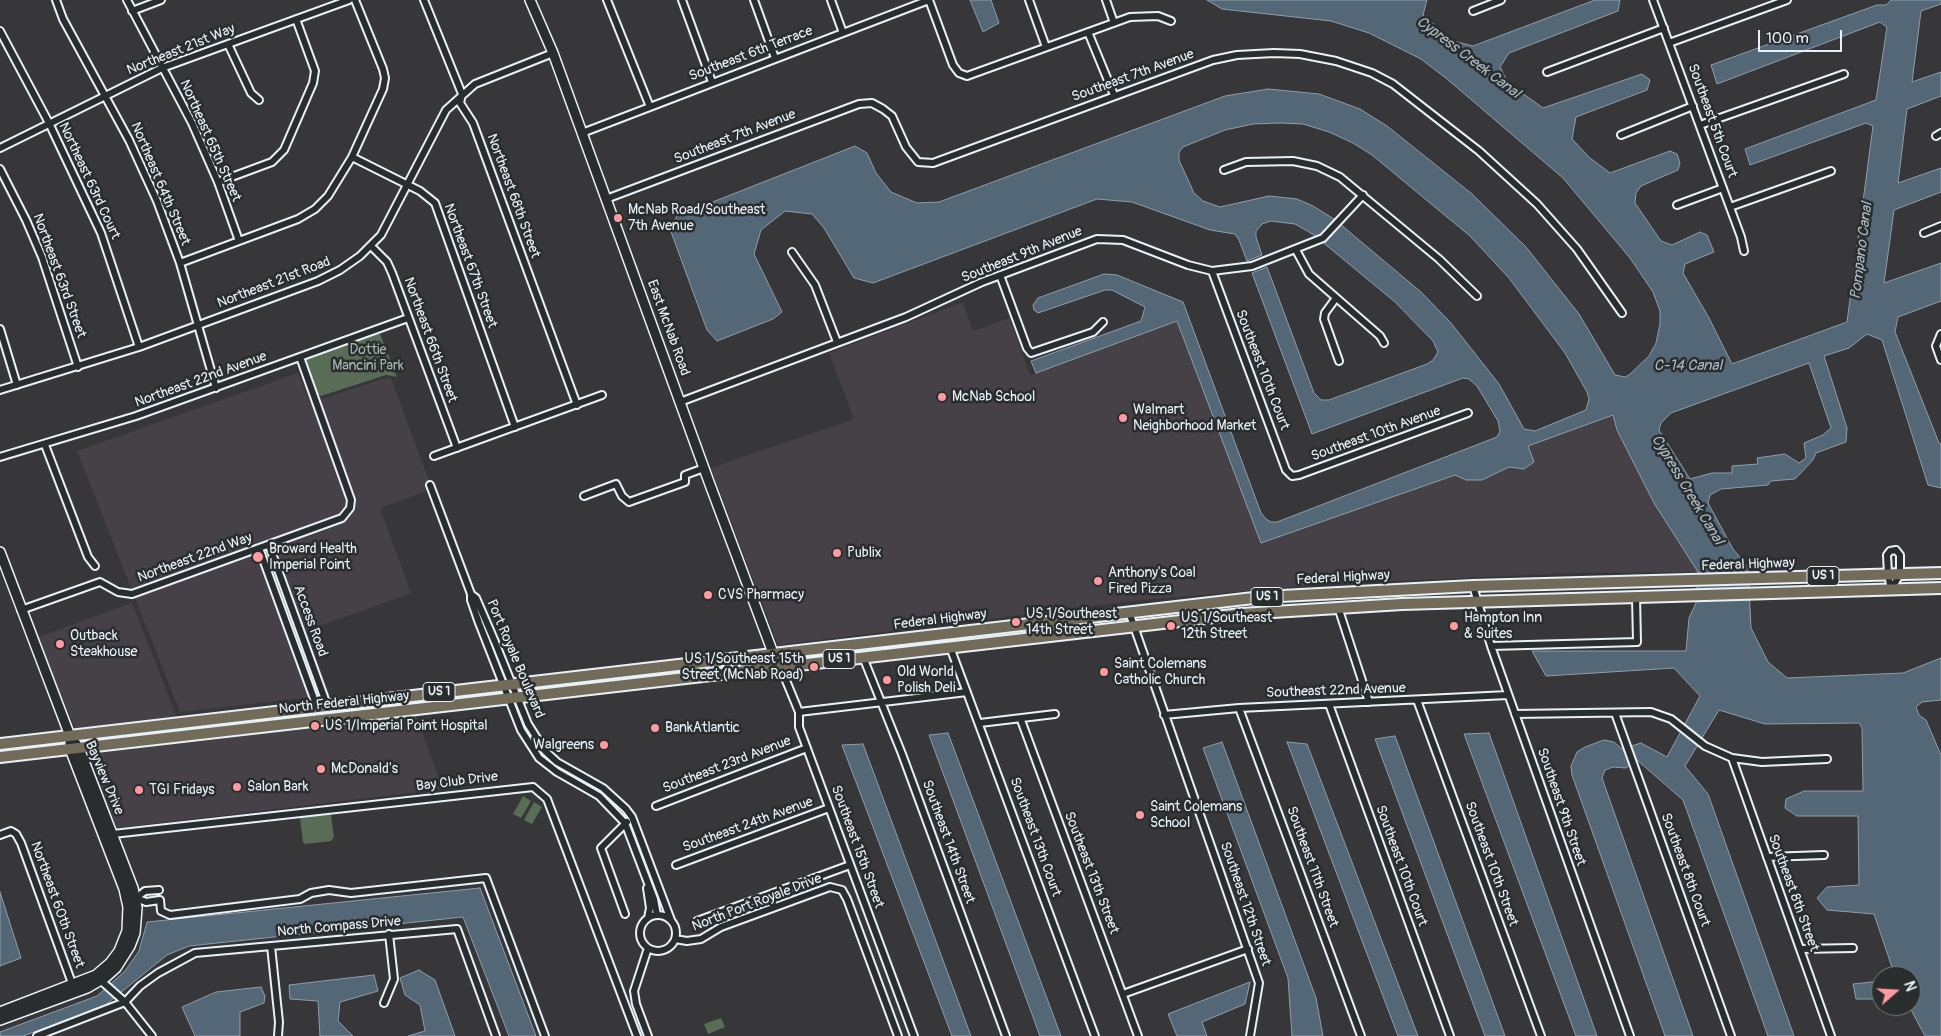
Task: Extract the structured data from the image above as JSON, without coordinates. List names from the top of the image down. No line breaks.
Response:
{"streets":{"main road":["Federal Highway","US 1","North Federal Highway"],"street":["Northeast 21st Way","Southeast 6th Terrace","Southeast 7th Avenue","Southeast 5th Court","Northeast 65th Street","Northeast 63rd Court","Northeast 64th Street","Northeast 68th Street","Southeast 9th Avenue","Northeast 67th Street","Northeast 63rd Street","Northeast 21st Road","East McNab Road","Northeast 66th Street","Southeast 10th Court","Northeast 22nd Avenue","Southeast 10th Avenue","Northeast 22nd Way","Access Road","Port Royale Boulevard","Southeast 22nd Avenue","Southeast 23rd Avenue","Bayview Drive","Bay Club Drive","Southeast 9th Street","Southeast 24th Avenue","Southeast 13th Court","Southeast 14th Street","Southeast 15th Street","Southeast 10th Street","Southeast 11th Street","Southeast 8th Court","Southeast 13th Street","Southeast 8th Street","North Port Royale Drive","Southeast 12th Street","Northeast 60th Street","North Compass Drive"]},"crossings":[["Northeast 21st Way","Northeast 65th Street"],["Northeast 21st Way","Northeast 63rd Court"],["Northeast 21st Way","Northeast 64th Street"],["Southeast 6th Terrace","East McNab Road"],["Southeast 7th Avenue","East McNab Road"],["Northeast 63rd Court","Northeast 21st Road"],["Northeast 64th Street","Northeast 21st Road"],["Northeast 64th Street","Northeast 22nd Avenue"],["Northeast 68th Street","Northeast 21st Road"],["Southeast 9th Avenue","East McNab Road"],["Southeast 9th Avenue","Southeast 10th Court"],["Northeast 67th Street","Northeast 21st Road"],["Northeast 63rd Street","Northeast 21st Road"],["Northeast 21st Road","East McNab Road"],["Northeast 21st Road","Northeast 66th Street"],["East McNab Road","Federal Highway"],["East McNab Road","North Federal Highway"],["East McNab Road","Southeast 15th Street"],["Northeast 66th Street","Northeast 22nd Avenue"],["Southeast 10th Court","Southeast 10th Avenue"],["Southeast 10th Court","Southeast 22nd Avenue"],["Northeast 22nd Avenue","Northeast 22nd Way"],["Northeast 22nd Way","Access Road"],["Northeast 22nd Way","Bayview Drive"],["Federal Highway","North Federal Highway"],["Federal Highway","Southeast 9th Street"],["Federal Highway","Southeast 13th Court"],["Federal Highway","Southeast 14th Street"],["Federal Highway","Southeast 15th Street"],["Federal Highway","Southeast 12th Street"],["Access Road","North Federal Highway"],["Port Royale Boulevard","North Federal Highway"],["Port Royale Boulevard","North Port Royale Drive"],["Southeast 22nd Avenue","Southeast 9th Street"],["Southeast 22nd Avenue","Southeast 10th Street"],["Southeast 22nd Avenue","Southeast 11th Street"],["Southeast 22nd Avenue","Southeast 12th Street"],["North Federal Highway","Bayview Drive"],["North Federal Highway","Southeast 15th Street"],["Southeast 23rd Avenue","Southeast 15th Street"],["Bayview Drive","Bay Club Drive"],["Bayview Drive","Northeast 60th Street"],["Southeast 24th Avenue","Southeast 15th Street"]],"water":["Cypress Creek Canal","Pompano Canal","C-14 Canal"],"parks":["Dottie Mancini Park"],"places":["McNab Road/Southeast 7th Avenue","McNab School","Walmart Neighborhood Market","Publix","Broward Health Imperial Point","Anthony's Coal Fired Pizza","CVS Pharmacy","US 1/Southeast 14th Street","US 1/Southeast 12th Street","Hampton Inn & Suites","Outback Steakhouse","US 1/Southeast 15th Street (McNab Road)","Saint Colemans Catholic Church","Old World Polish Deli","US 1/Imperial Point Hospital","BankAtlantic","Walgreens","McDonald's","Salon Bark","TGI Fridays","Saint Colemans School"],"scale_bar":"100 m","north":"right"}
